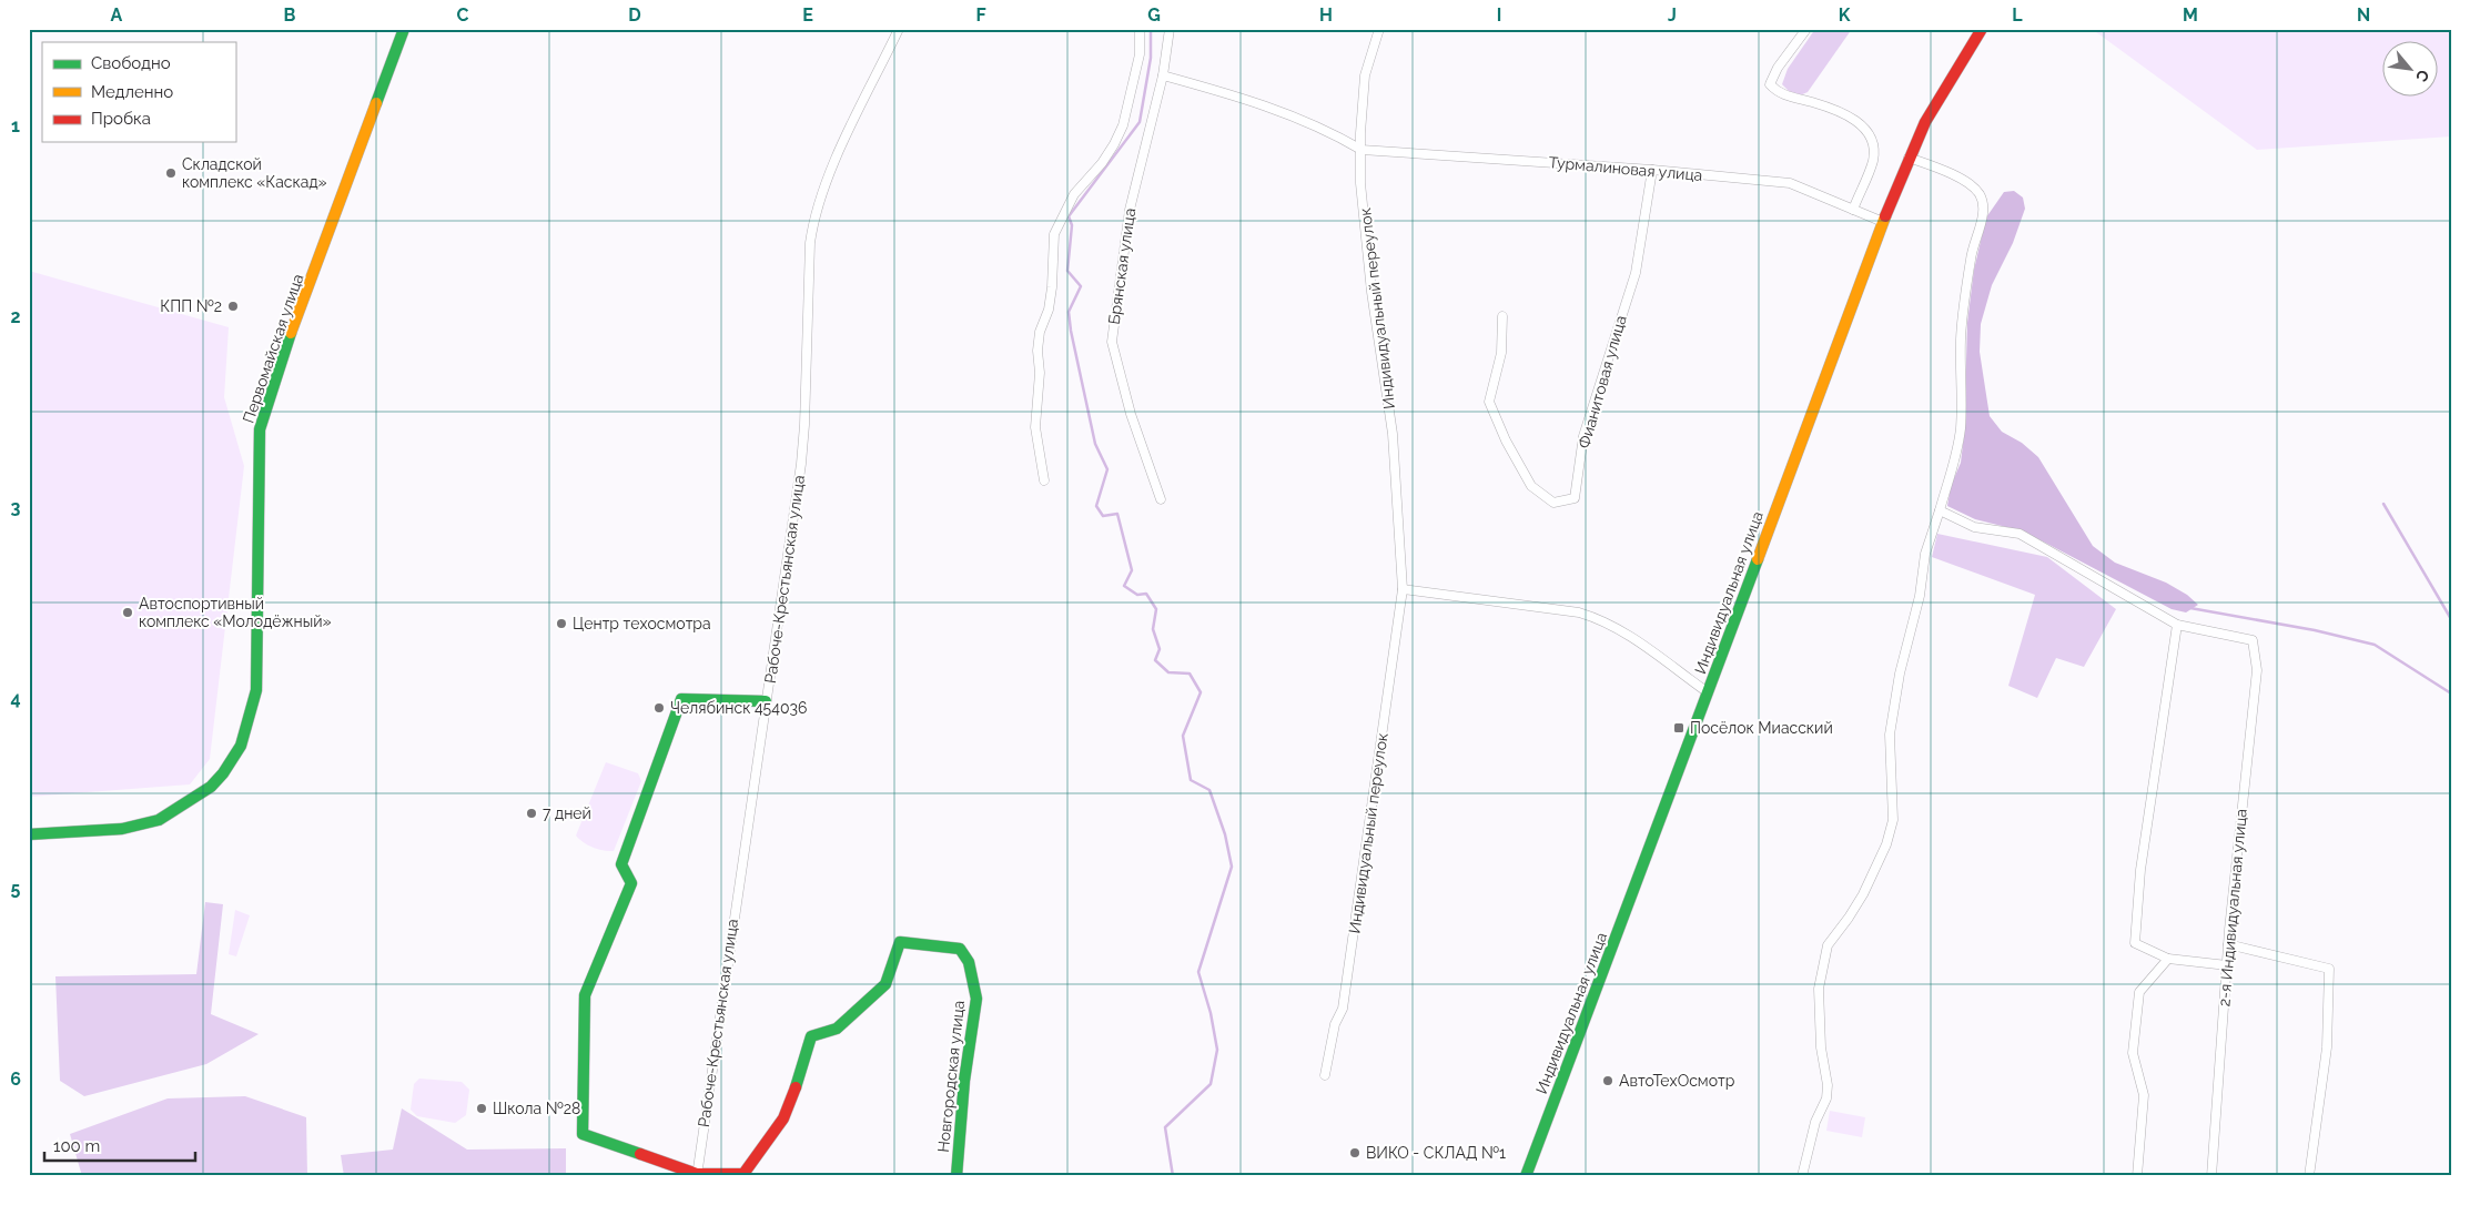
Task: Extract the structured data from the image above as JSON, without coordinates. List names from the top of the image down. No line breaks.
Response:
{"streets":{"street":["Турмалиновая улица","Брянская улица","Индивидуальный переулок","Первомайская улица","Фианитовая улица","Рабоче-Крестьянская улица","Индивидуальная улица","2-я Индивидуальная улица","Новгородская улица"]},"crossings":[["Турмалиновая улица","Индивидуальный переулок"],["Турмалиновая улица","Фианитовая улица"],["Турмалиновая улица","Индивидуальная улица"],["Рабоче-Крестьянская улица","Новгородская улица"]],"places":{"other":["Складской комплекс «Каскад»","КПП №2","Автоспортивный комплекс «Молодёжный»","Центр техосмотра","Челябинск 454036","7 дней","АвтоТехОсмотр","Школа №28","ВИКО - СКЛАД №1"],"transit":["Посёлок Миасский"]},"legend":["Свободно","Медленно","Пробка"],"scale_bar":"100 m","north":"bottom right","grid":{"columns":["A","B","C","D","E","F","G","H","I","J","K","L","M","N"],"rows":["1","2","3","4","5","6"]}}
